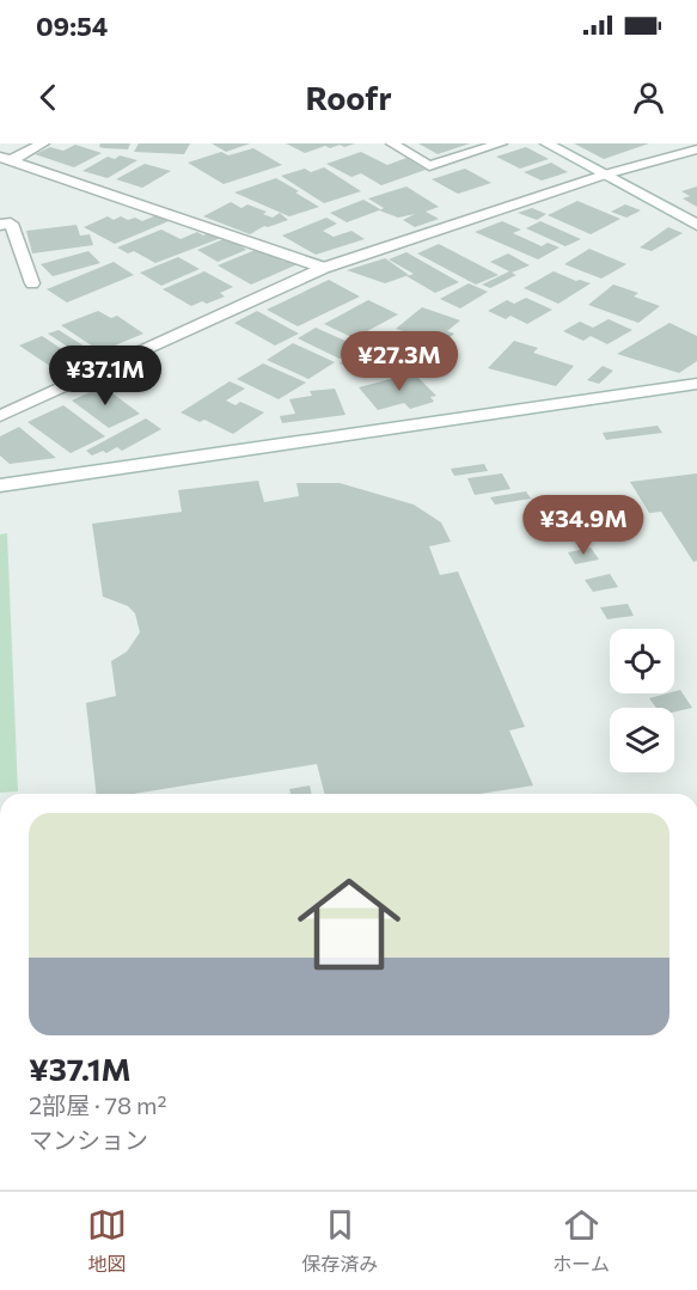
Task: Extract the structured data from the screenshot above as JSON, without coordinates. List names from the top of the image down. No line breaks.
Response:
{"page":{"status":"09:54","header":"Roofr","price":["¥27.3M","¥37.1M","¥34.9M"],"list":[{"name":"¥37.1M","note":"2部屋 · 78 m² · マンション"}],"tabs":["地図","保存済み","ホーム"]}}
